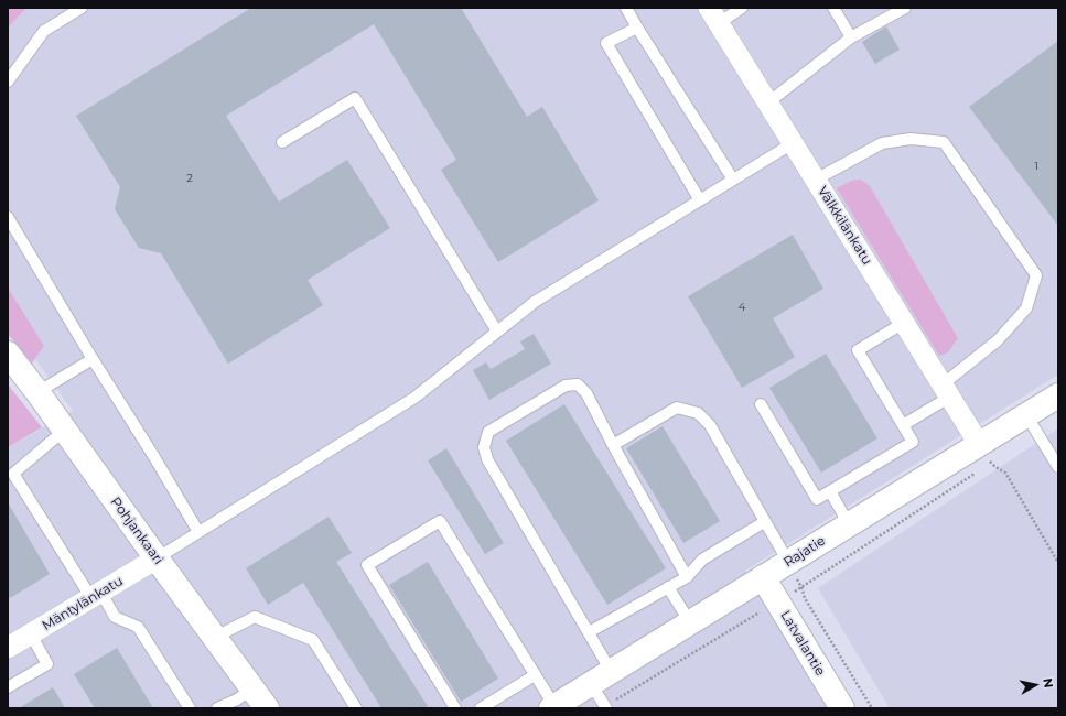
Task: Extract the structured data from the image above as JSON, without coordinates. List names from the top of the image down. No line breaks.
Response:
{"streets":{"street":["Välkkilänkatu","Pohjankaari","Rajatie","Mäntylänkatu","Latvalantie"]},"crossings":[["Välkkilänkatu","Rajatie"],["Pohjankaari","Mäntylänkatu"],["Rajatie","Latvalantie"]],"house_numbers":["1","2","4"],"north":"right"}
